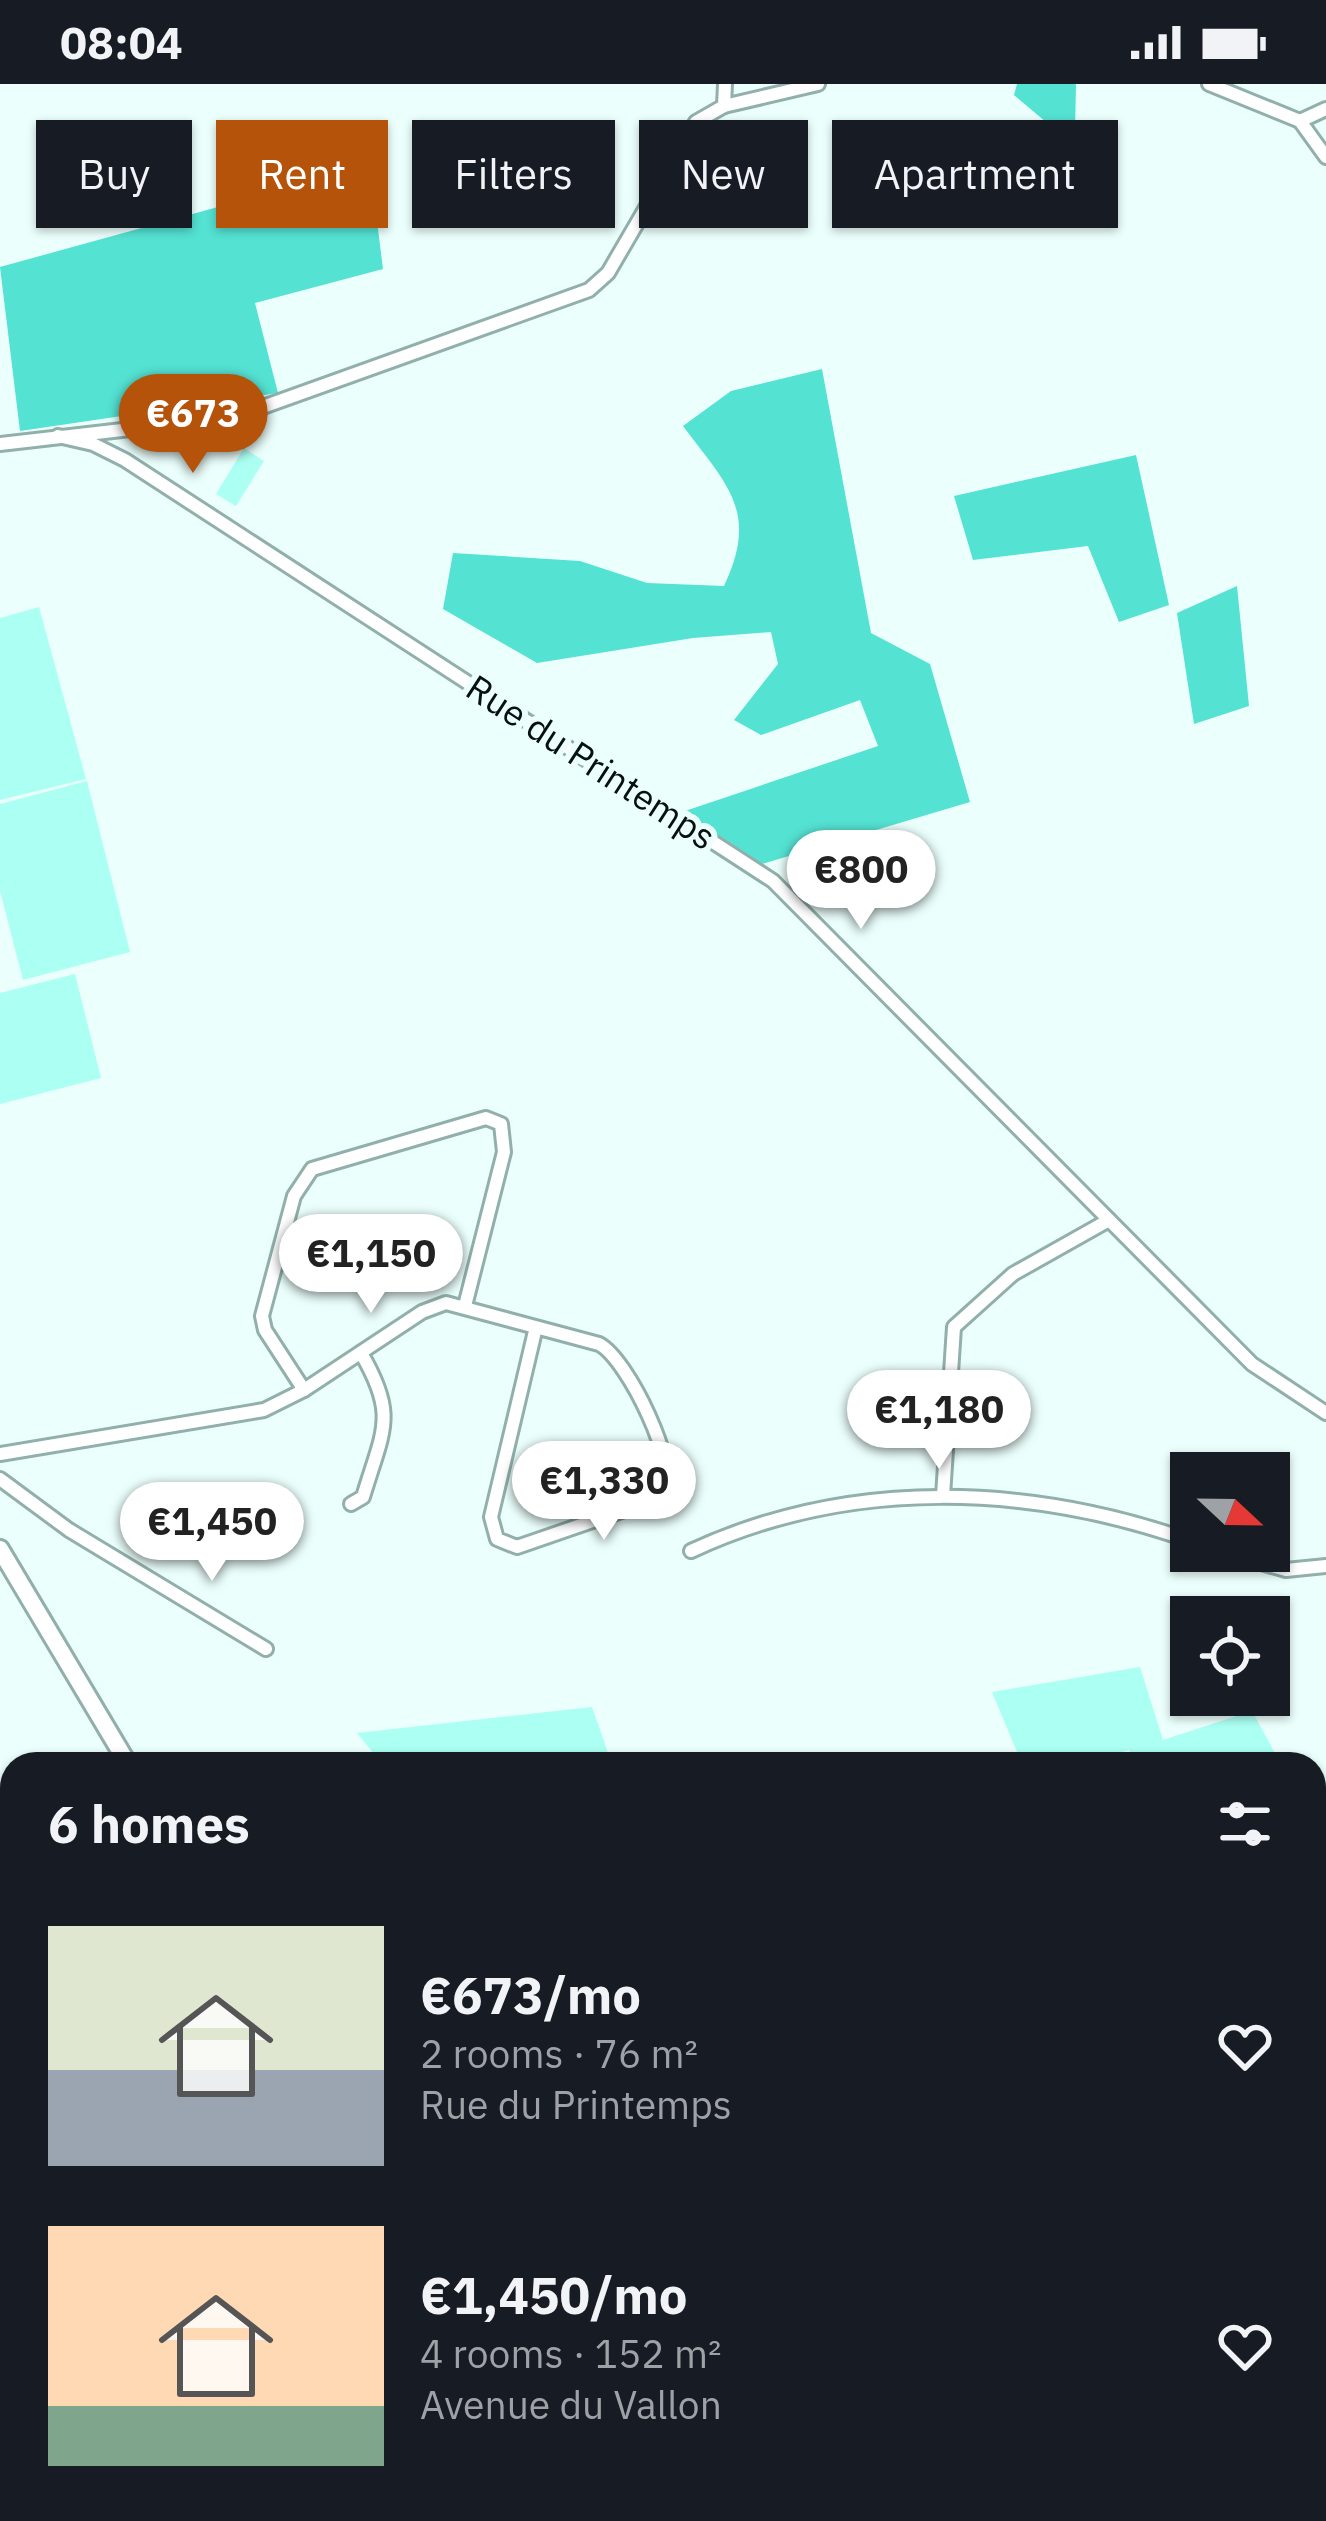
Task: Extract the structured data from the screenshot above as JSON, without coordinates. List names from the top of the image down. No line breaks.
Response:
{"streets":{"street":["Rue du Printemps"]},"north":"right","page":{"status":"08:04","chip":["Buy","Rent","Filters","New","Apartment"],"price":["€673","€800","€1,150","€1,180","€1,330","€1,450"],"heading":"6 homes","list":[{"name":"€673/mo","note":"2 rooms · 76 m² · Rue du Printemps"},{"name":"€1,450/mo","note":"4 rooms · 152 m² · Avenue du Vallon"}]}}
